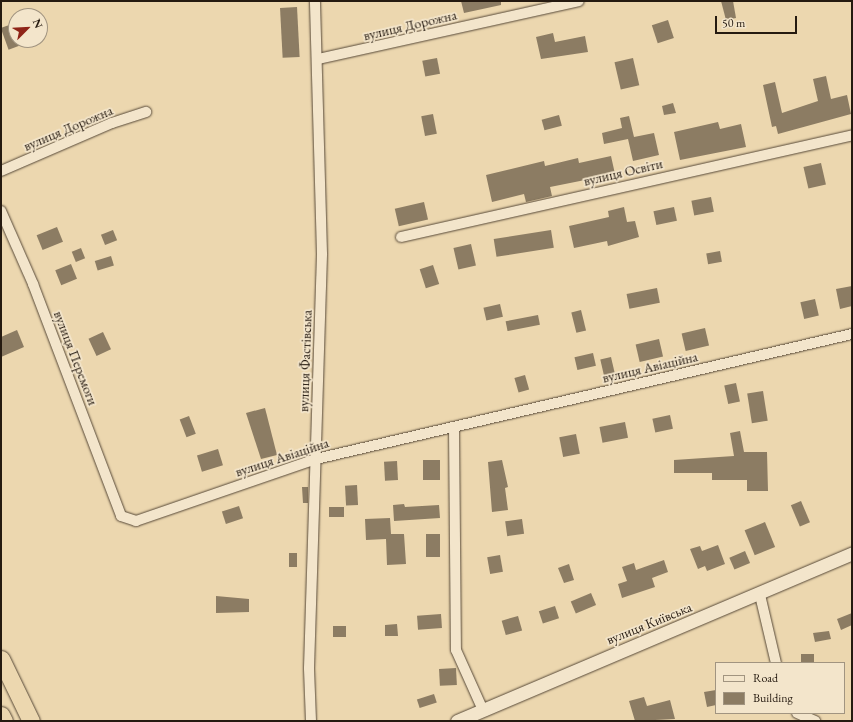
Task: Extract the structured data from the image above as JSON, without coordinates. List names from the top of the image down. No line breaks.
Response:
{"streets":{"street":["вулиця Дорожна","вулиця Освіти","вулиця Перемоги","вулиця Фастівська","вулиця Авіаційна","вулиця Київська"]},"crossings":[["вулиця Дорожна","вулиця Фастівська"],["вулиця Перемоги","вулиця Авіаційна"],["вулиця Фастівська","вулиця Авіаційна"]],"legend":["Road","Building"],"scale_bar":"50 m","north":"top right"}
